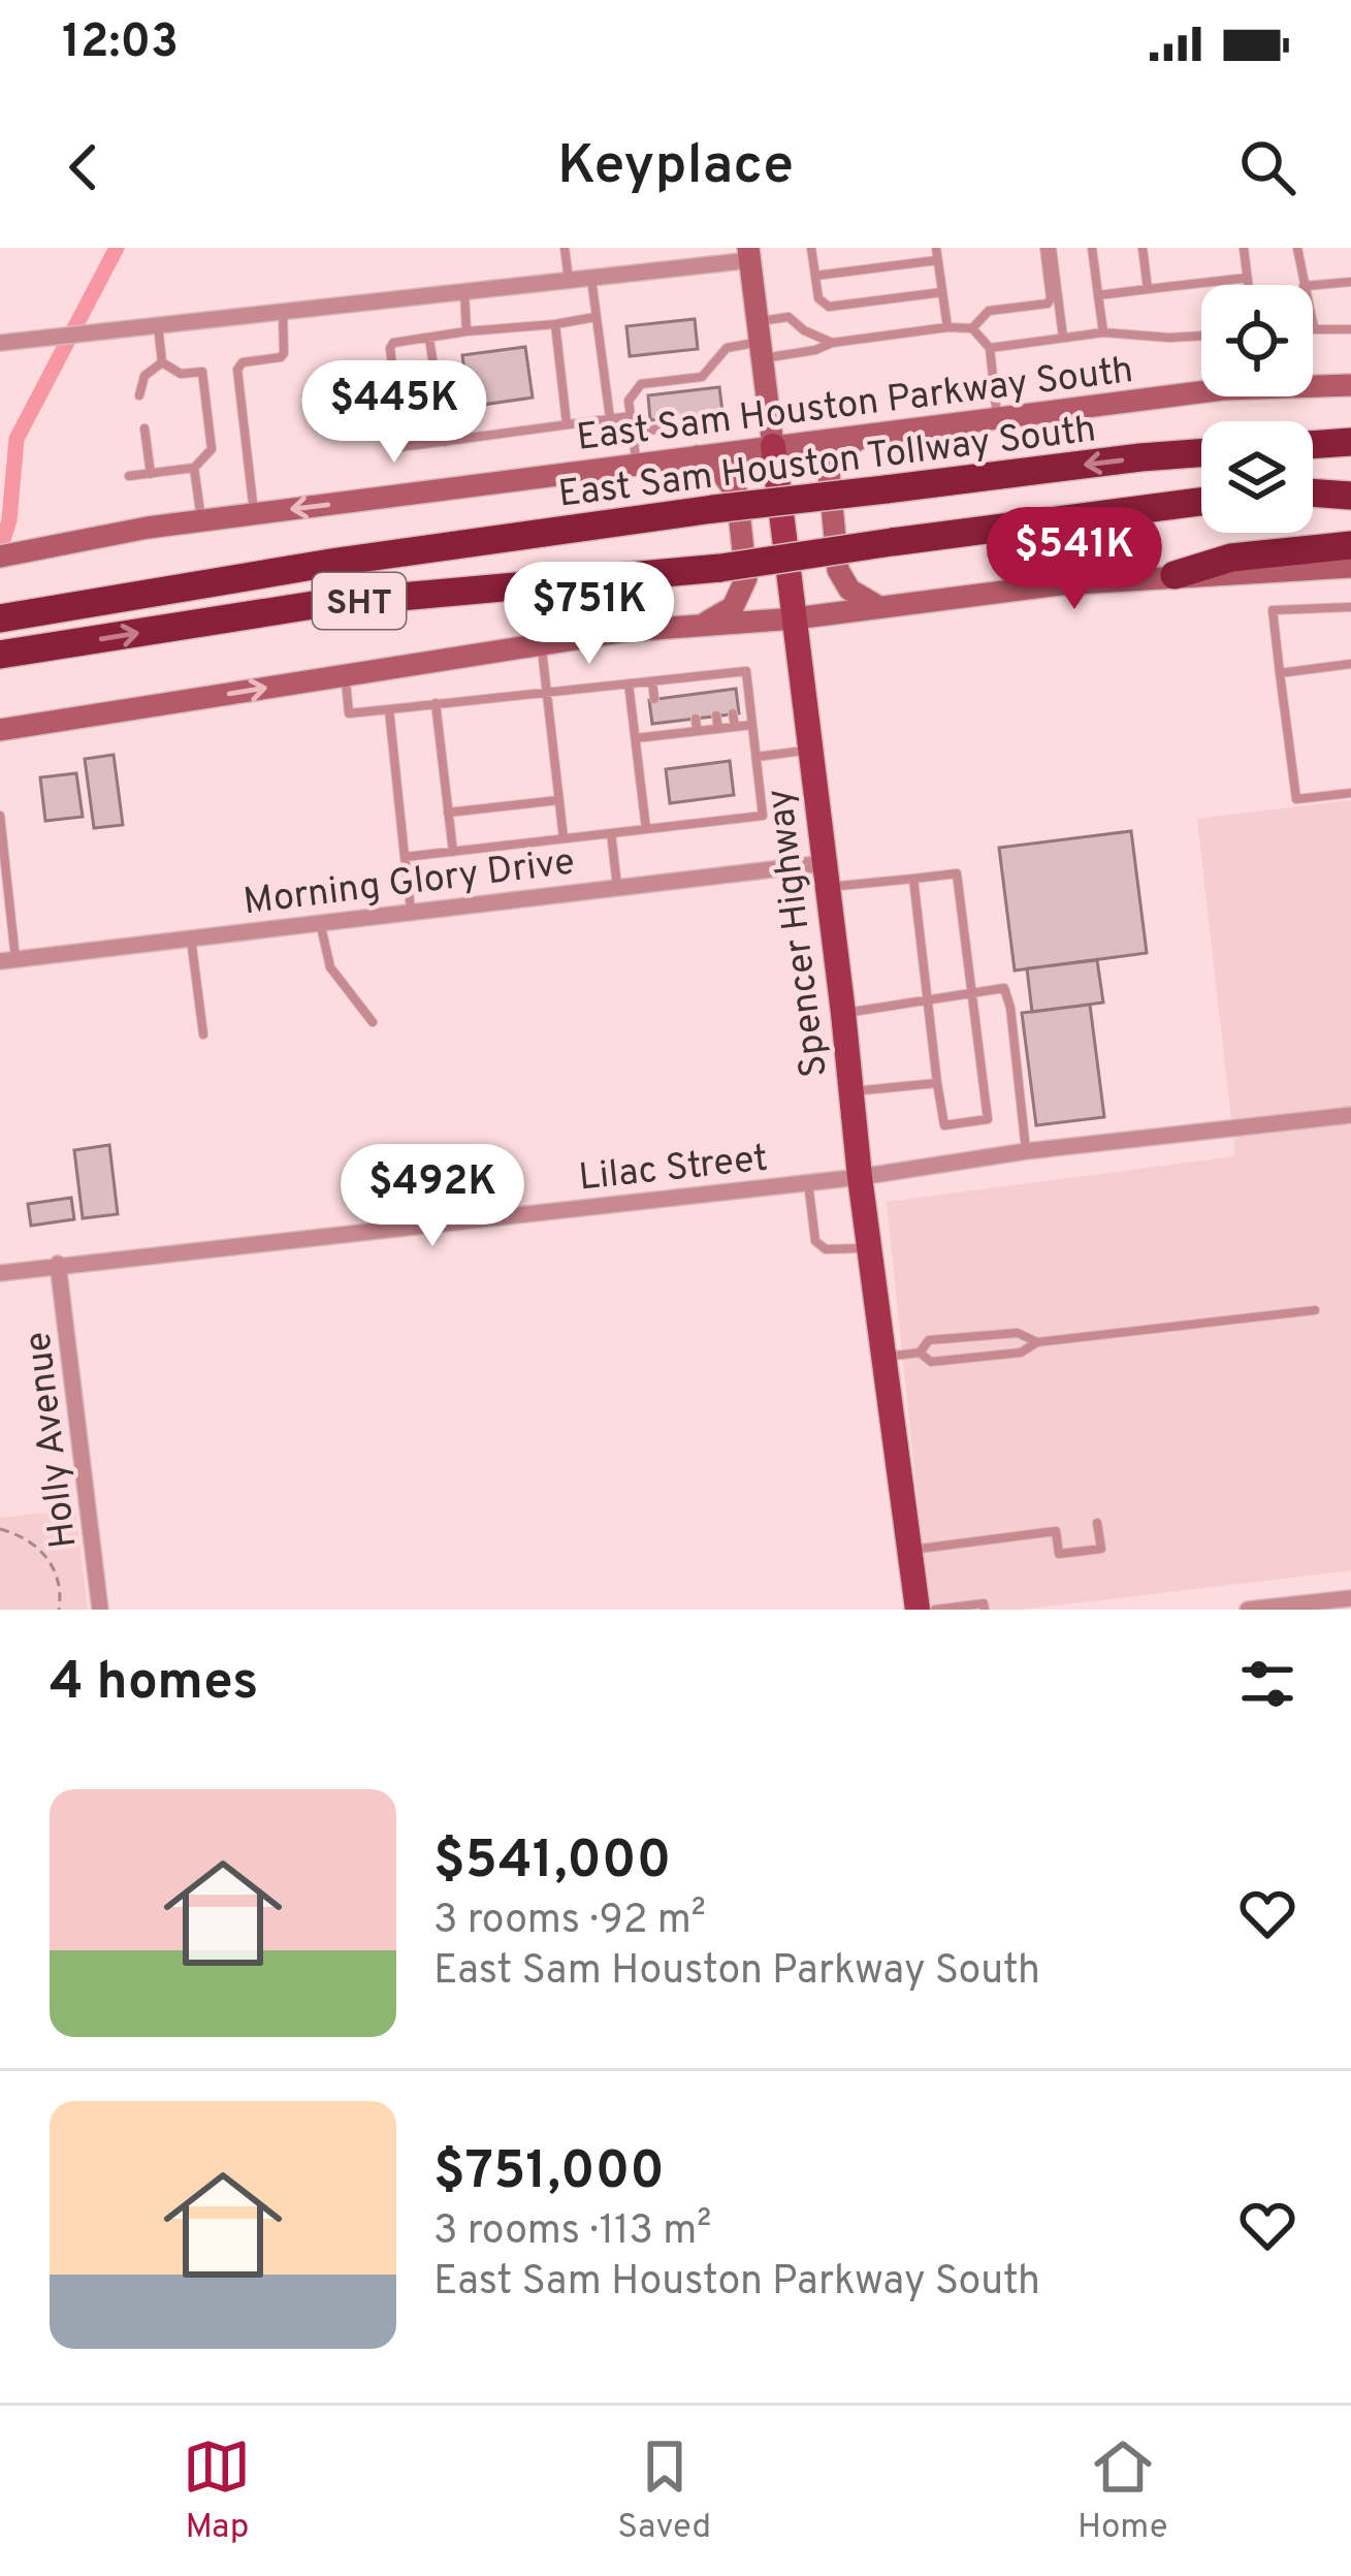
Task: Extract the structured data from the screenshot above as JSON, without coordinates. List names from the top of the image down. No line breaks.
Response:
{"streets":{"highway":["East Sam Houston Tollway South","SHT"],"main road":["East Sam Houston Parkway South","Spencer Highway"],"street":["Morning Glory Drive","Lilac Street","Holly Avenue"]},"crossings":[["East Sam Houston Parkway South","Spencer Highway"],["Morning Glory Drive","Spencer Highway"],["Spencer Highway","Lilac Street"],["Lilac Street","Holly Avenue"]],"page":{"status":"12:03","header":"Keyplace","price":["$445K","$541K","$751K","$492K"],"heading":"4 homes","list":[{"name":"$541,000","note":"3 rooms · 92 m² · East Sam Houston Parkway South"},{"name":"$751,000","note":"3 rooms · 113 m² · East Sam Houston Parkway South"}],"tabs":["Map","Saved","Home"]}}
